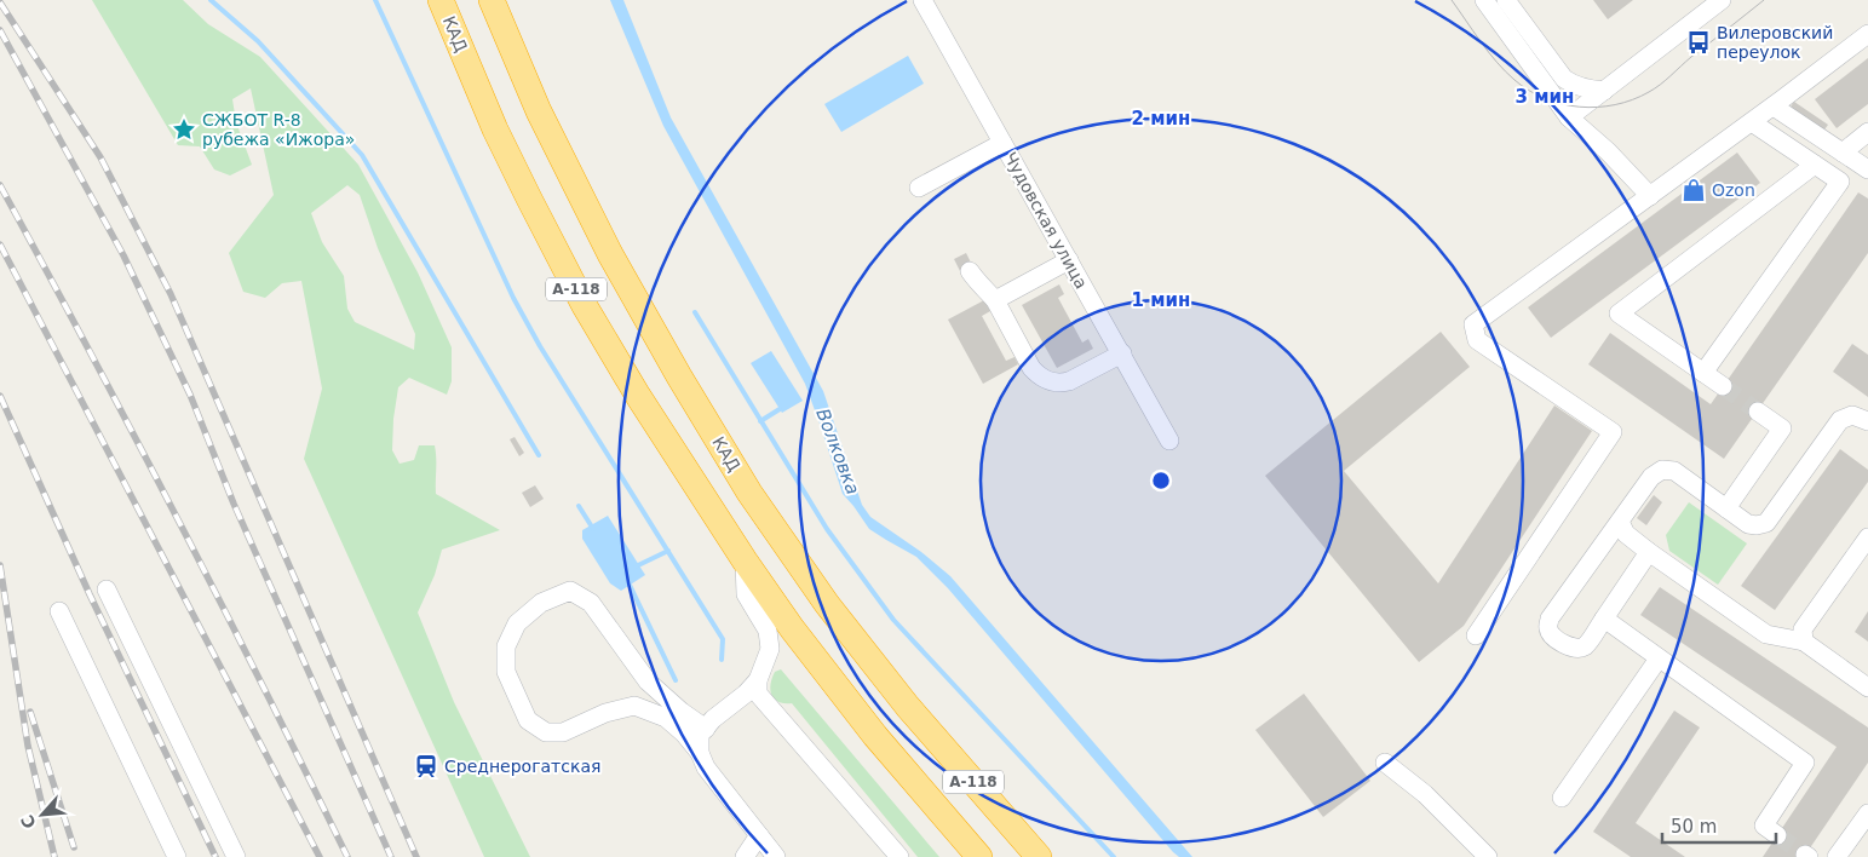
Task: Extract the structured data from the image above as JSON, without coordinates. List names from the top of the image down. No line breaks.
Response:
{"streets":{"highway":["КАД","А-118"],"street":["Чудовская улица"]},"water":["Волковка"],"places":{"bus stop":["Вилеровский переулок"],"place":["СЖБОТ R-8 рубежа «Ижора»"],"shop":["Ozon"],"station":["Среднерогатская"]},"scale_bar":"50 m","north":"bottom left","rings":["3 мин","2 мин","1 мин"]}
